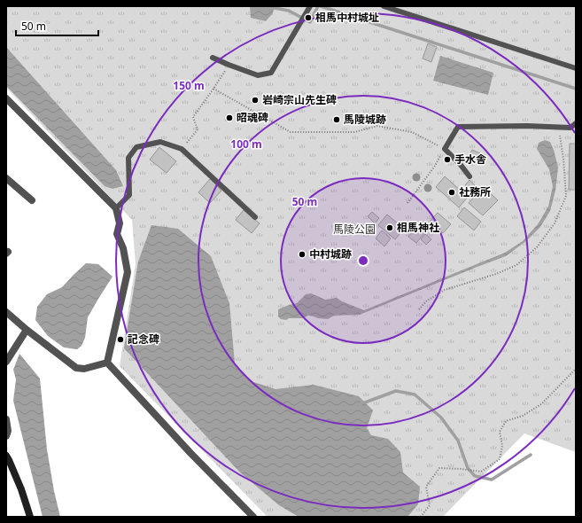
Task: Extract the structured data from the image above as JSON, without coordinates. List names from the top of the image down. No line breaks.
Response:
{"parks":["馬陵公園"],"places":["相馬中村城址","岩崎宗山先生碑","昭魂碑","馬陵城跡","手水舎","社務所","相馬神社","中村城跡","記念碑"],"scale_bar":"50 m","rings":["150 m","100 m","50 m"]}
